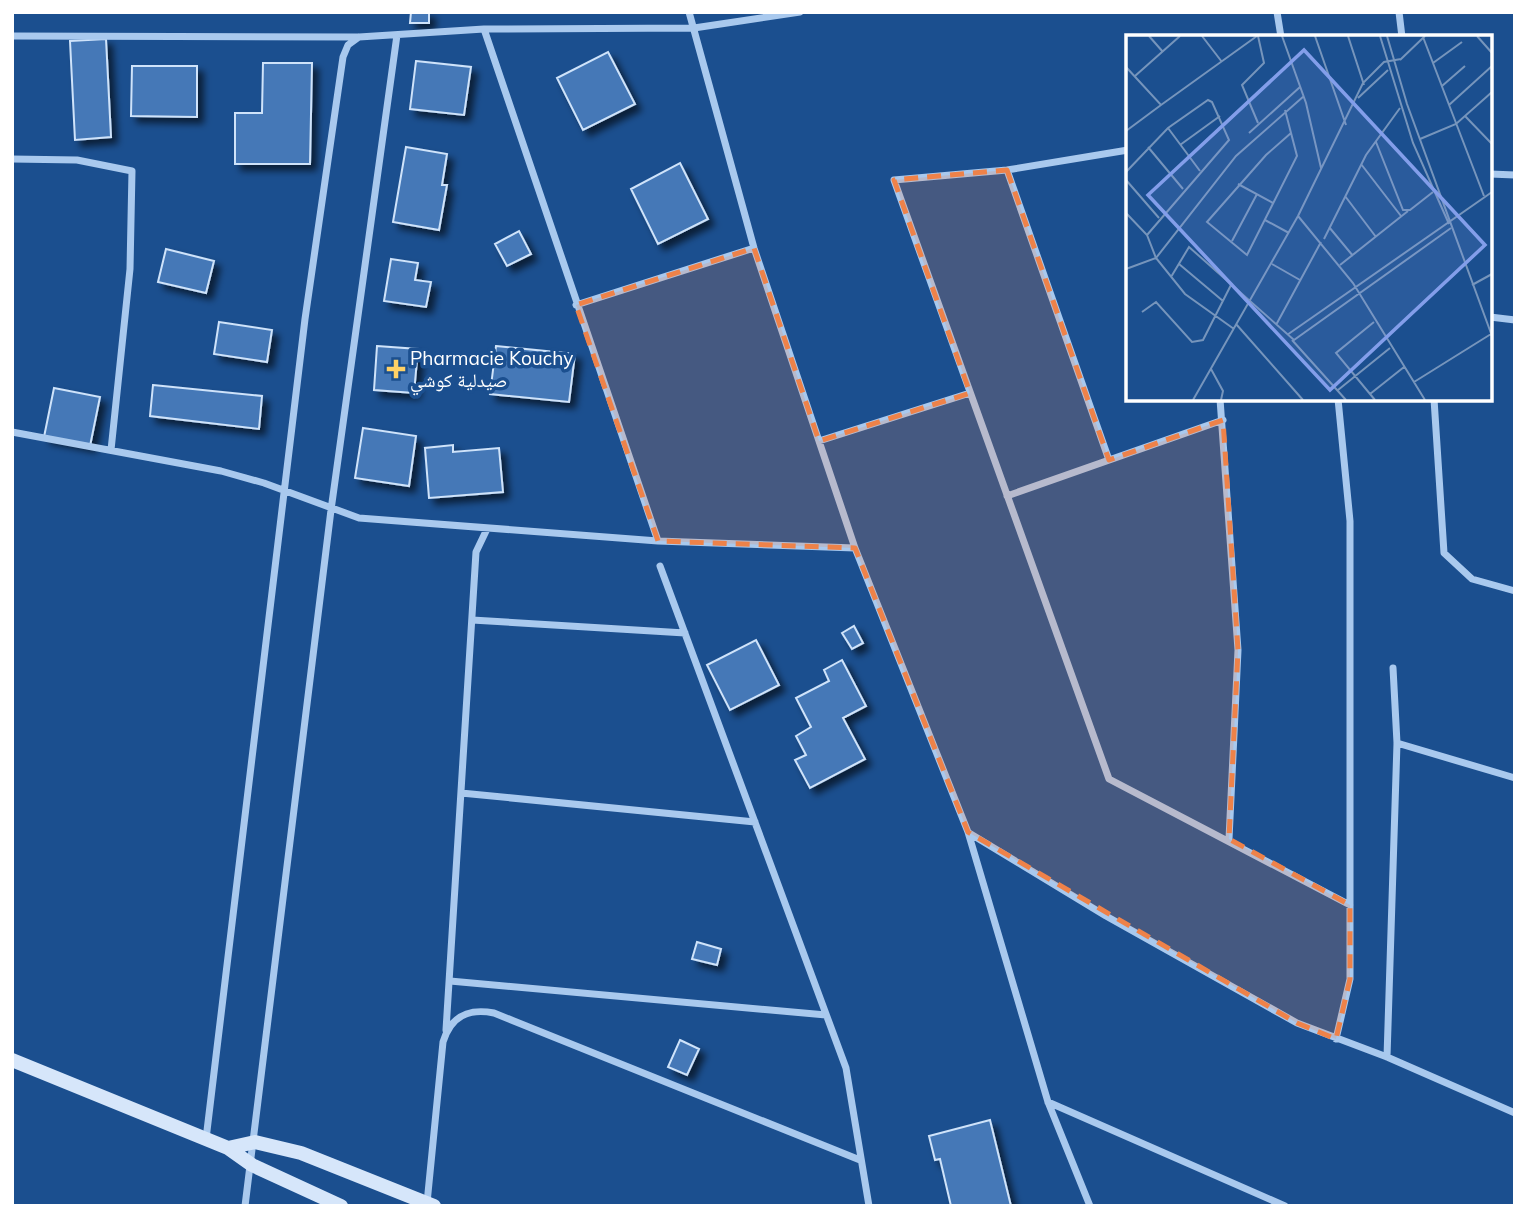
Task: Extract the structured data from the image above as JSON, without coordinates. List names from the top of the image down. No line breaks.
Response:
{"places":{"health":["Pharmacie Kouchy صيدلية كوشي"]}}
